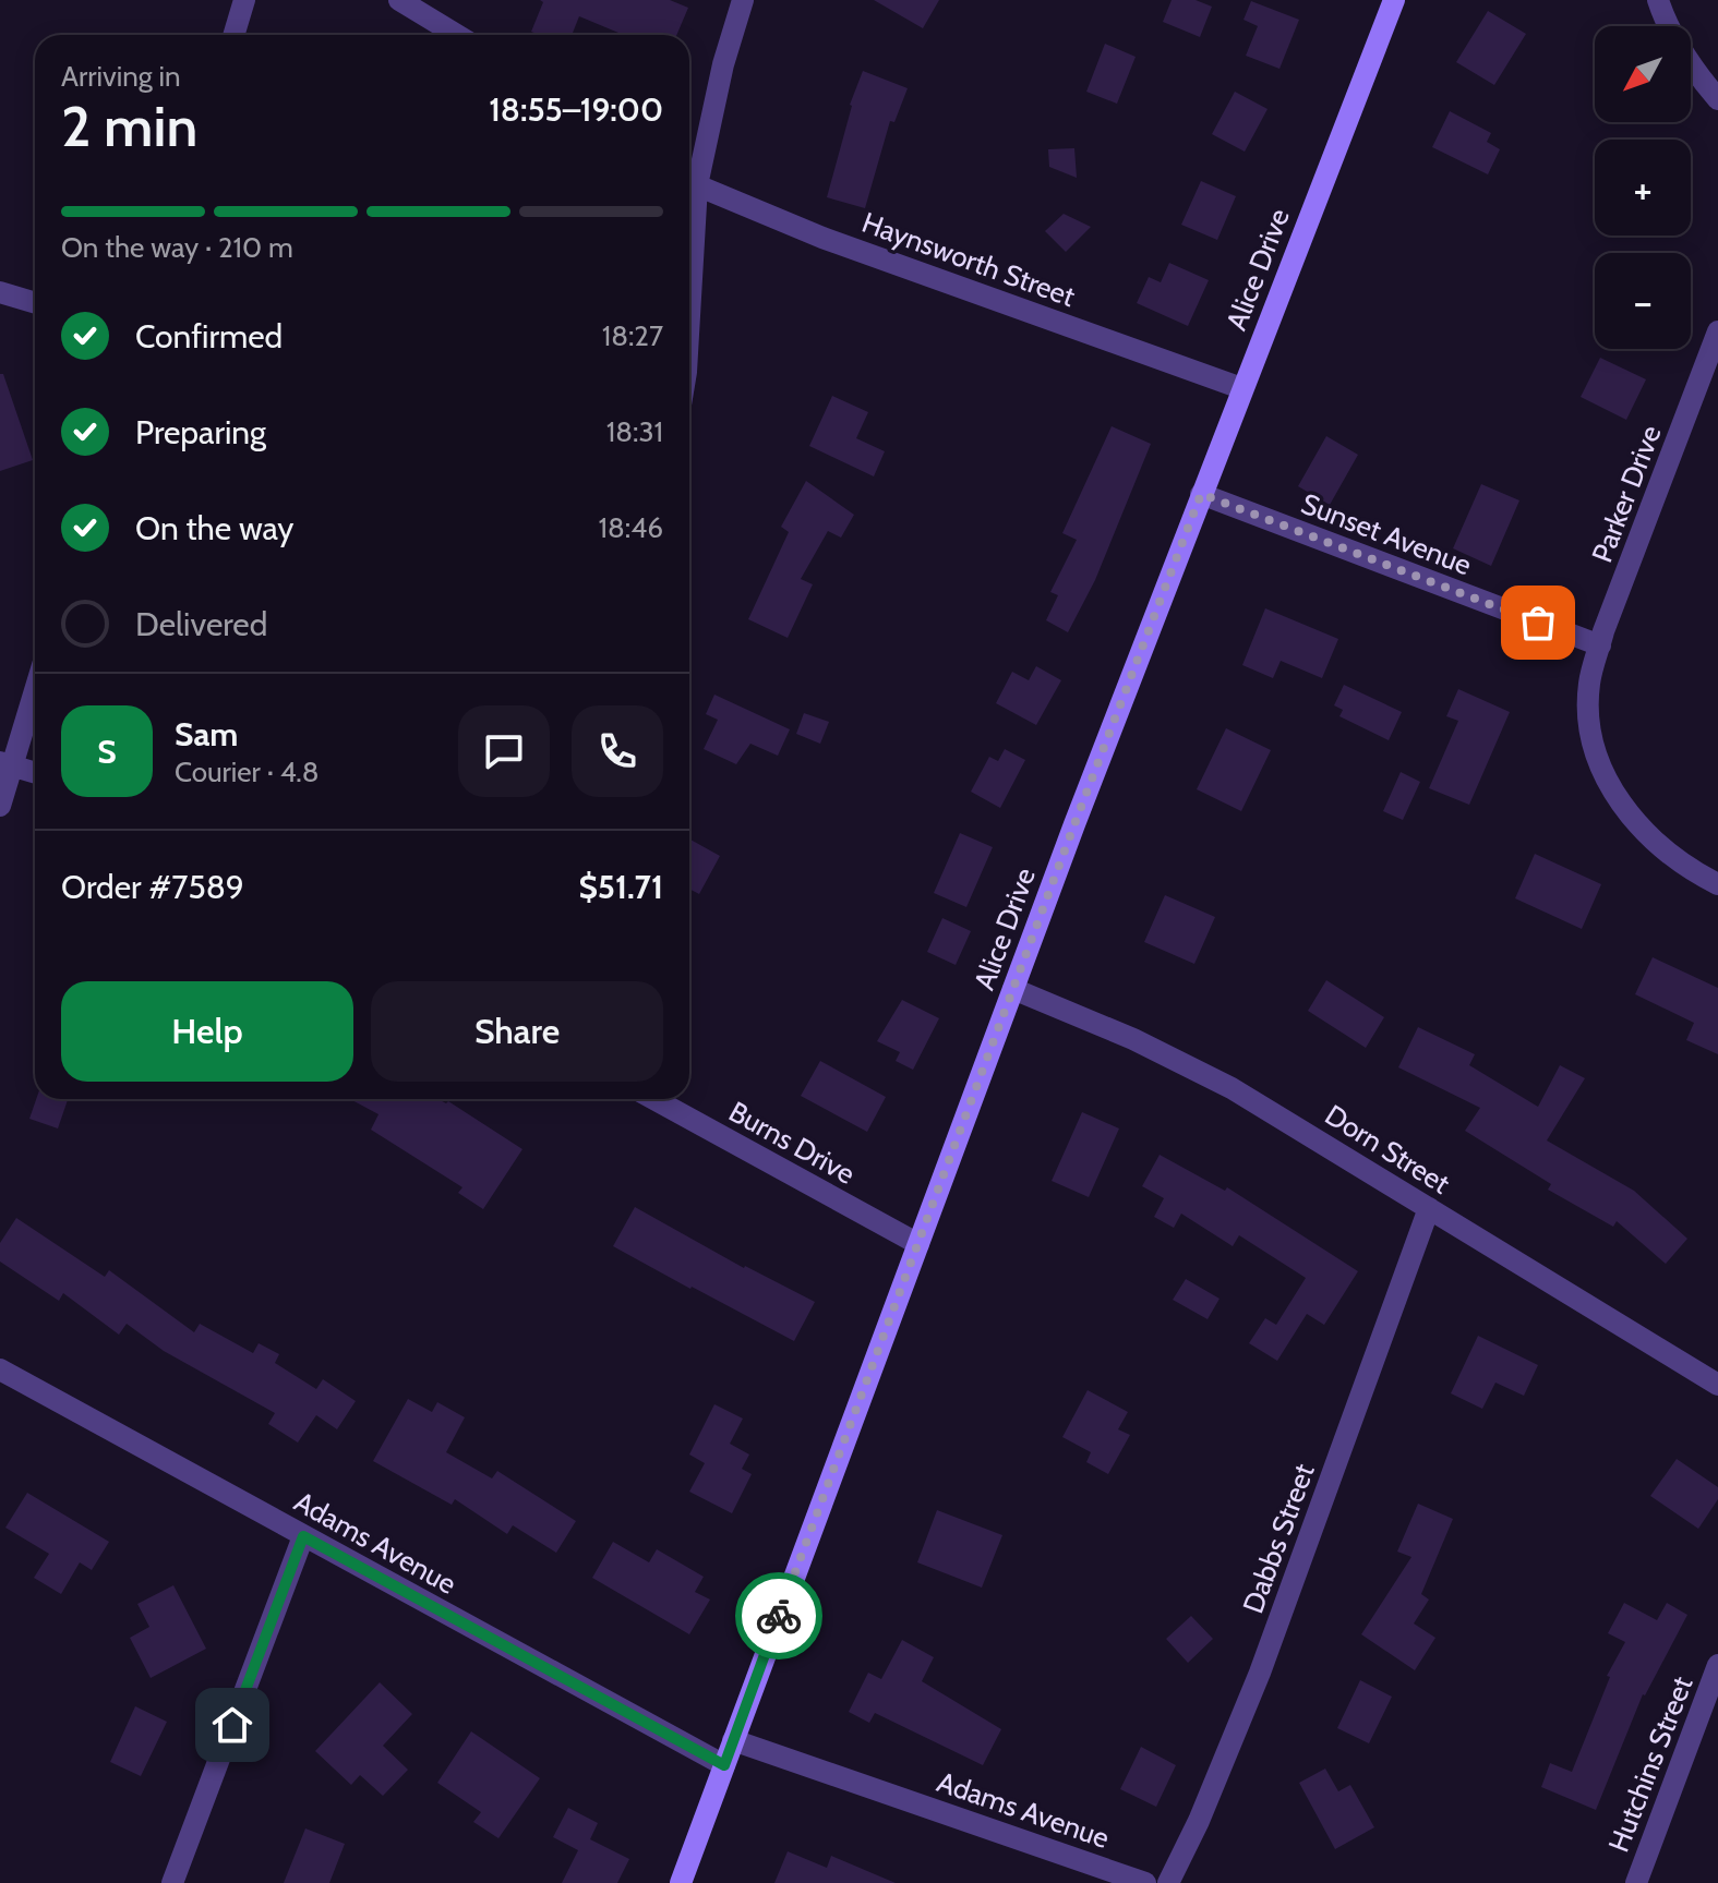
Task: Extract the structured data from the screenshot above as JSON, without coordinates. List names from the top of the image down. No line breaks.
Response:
{"streets":{"main road":["Alice Drive"],"street":["Haynsworth Street","Parker Drive","Sunset Avenue","Burns Drive","Dorn Street","Dabbs Street","Adams Avenue","Hutchins Street"]},"crossings":[["Haynsworth Street","Alice Drive"],["Alice Drive","Sunset Avenue"],["Alice Drive","Burns Drive"],["Alice Drive","Dorn Street"],["Alice Drive","Adams Avenue"],["Parker Drive","Sunset Avenue"],["Dorn Street","Dabbs Street"]],"north":"bottom left","page":{"map_buttons":["+","−"],"heading":["2 min","Arriving in","18:55–19:00"],"panel":["Sam","Courier · 4.8","Order #7589","$51.71"],"bar":"On the way · 210 m","list":[["Confirmed","18:27"],["Preparing","18:31"],["On the way","18:46"],"Delivered"],"round":"S","buttons":["Help","Share"]}}
